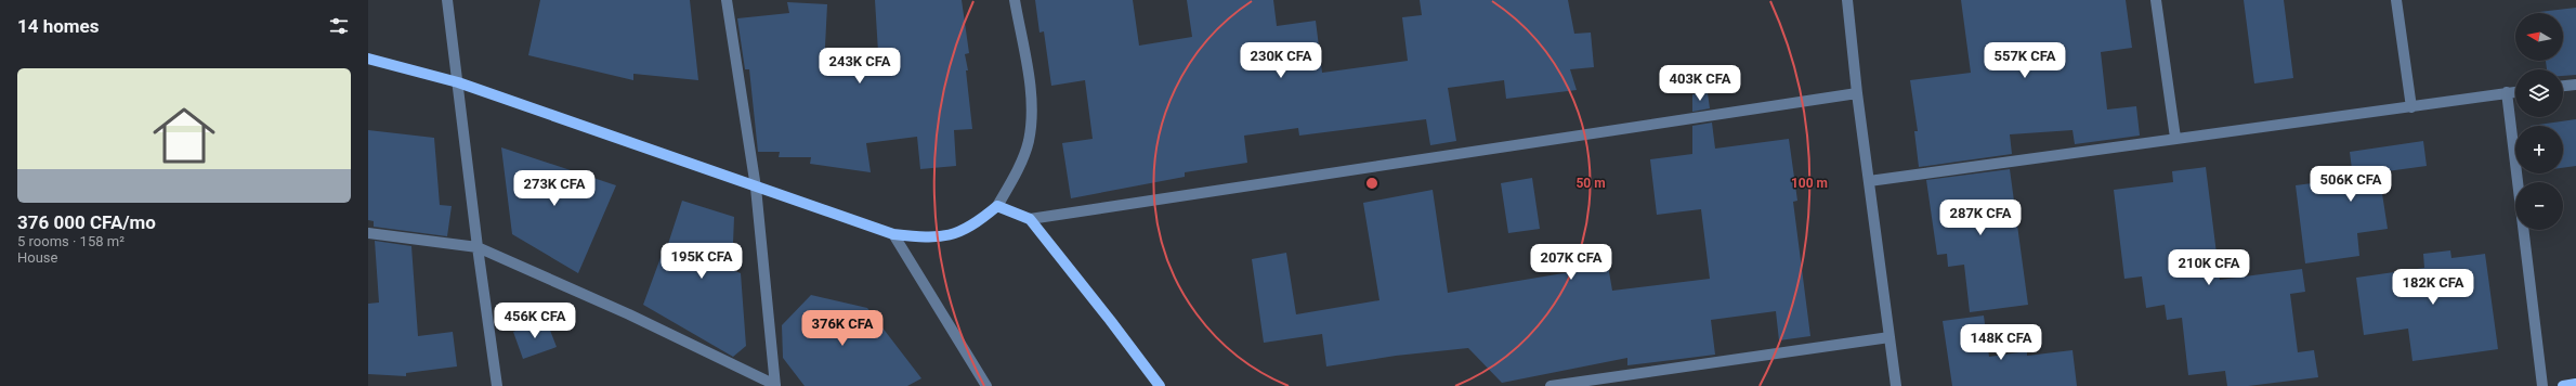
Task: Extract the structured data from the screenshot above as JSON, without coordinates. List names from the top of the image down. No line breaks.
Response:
{"north":"left","page":{"heading":"14 homes","map_buttons":["+","−"],"price":["230K CFA","557K CFA","243K CFA","403K CFA","506K CFA","273K CFA","287K CFA","195K CFA","207K CFA","210K CFA","182K CFA","456K CFA","376K CFA","148K CFA"],"list":[{"name":"376 000 CFA/mo","note":"5 rooms · 158 m² · House"}]},"rings":["50 m","100 m"]}
